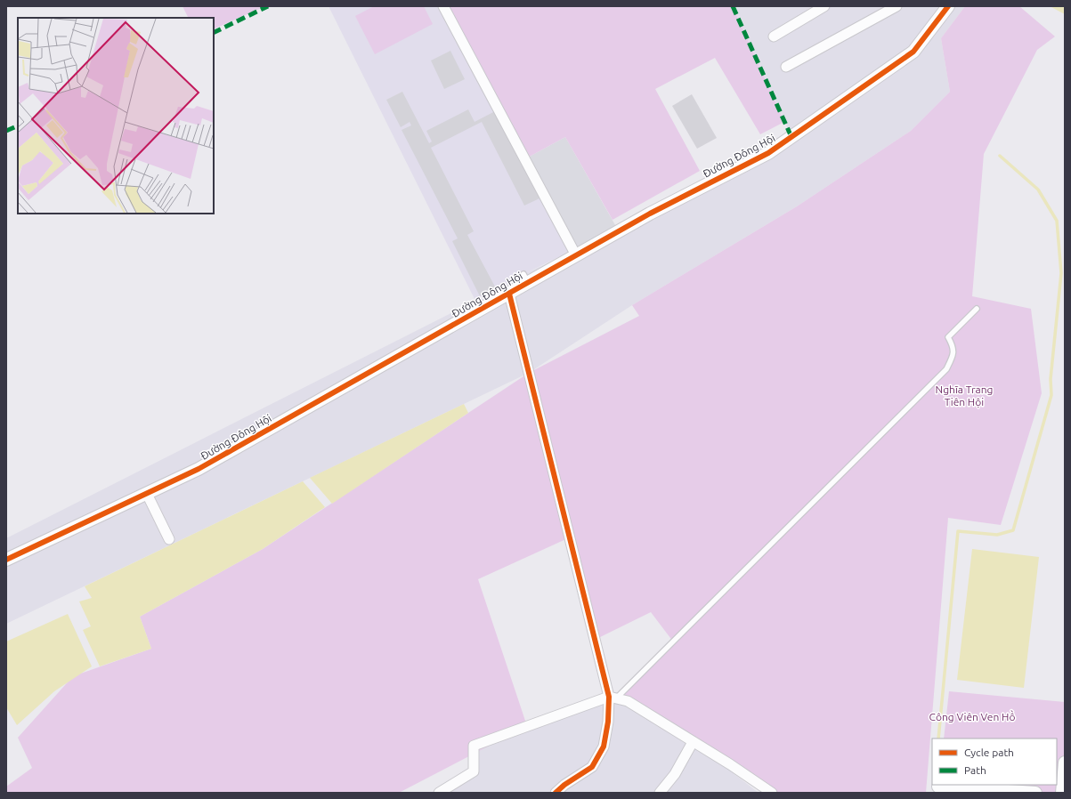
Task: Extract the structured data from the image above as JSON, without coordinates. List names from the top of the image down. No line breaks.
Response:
{"streets":{"street":["Đường Đông Hội"]},"parks":["Nghĩa Trang Tiên Hội","Công Viên Ven Hồ"],"legend":["Cycle path","Path"]}
